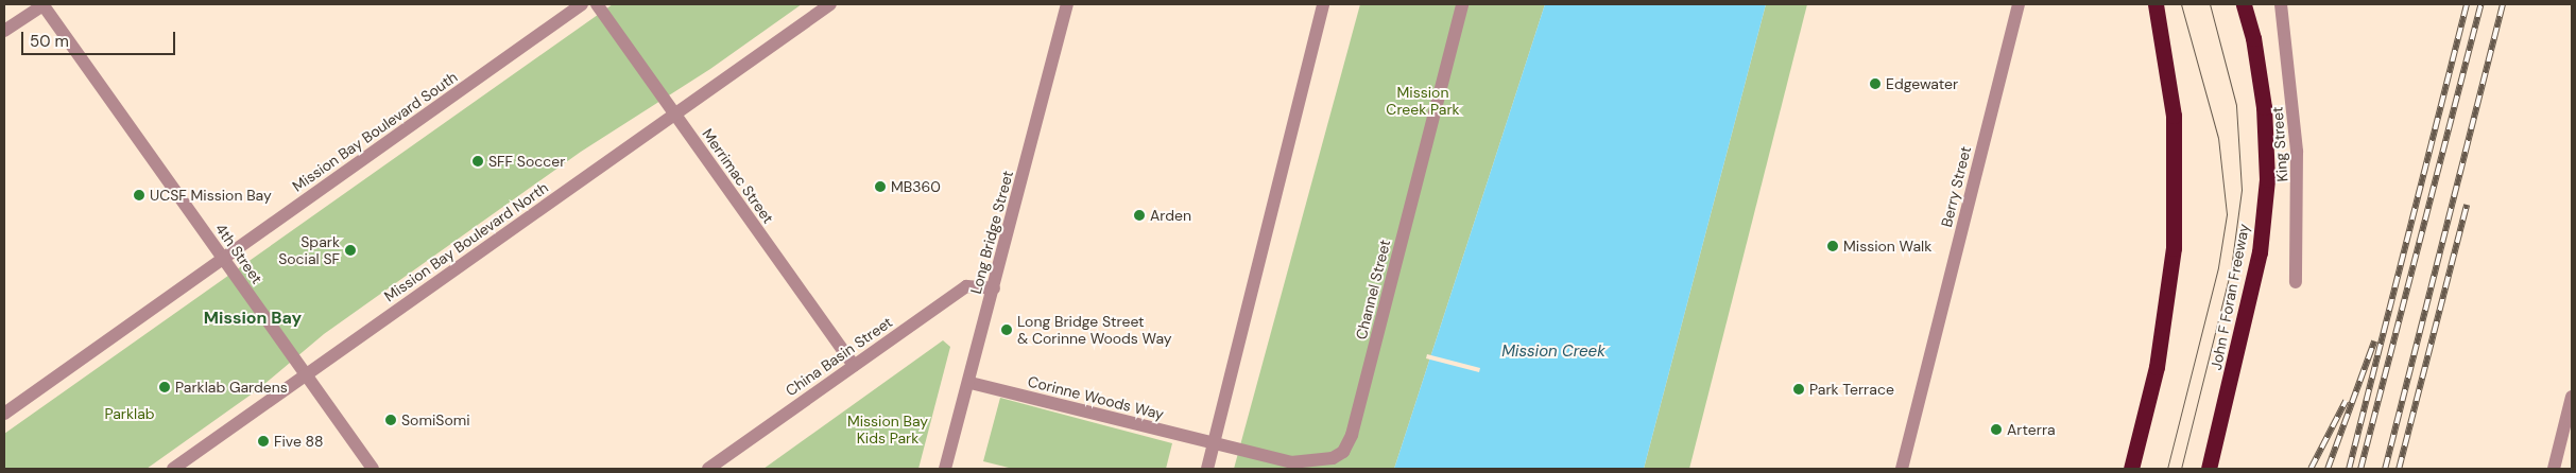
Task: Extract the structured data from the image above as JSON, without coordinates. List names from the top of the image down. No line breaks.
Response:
{"streets":{"highway":["John F Foran Freeway"],"street":["Mission Bay Boulevard South","King Street","Merrimac Street","Berry Street","Long Bridge Street","Mission Bay Boulevard North","4th Street","Channel Street","China Basin Street","Corinne Woods Way"]},"crossings":[["Mission Bay Boulevard South","4th Street"],["Merrimac Street","Mission Bay Boulevard North"],["Merrimac Street","China Basin Street"],["Long Bridge Street","China Basin Street"],["Long Bridge Street","Corinne Woods Way"],["Mission Bay Boulevard North","4th Street"],["Channel Street","Corinne Woods Way"]],"districts":["Mission Bay"],"water":["Mission Creek"],"parks":["Mission Creek Park","Parklab","Mission Bay Kids Park"],"places":["Edgewater","SFF Soccer","MB360","UCSF Mission Bay","Arden","Mission Walk","Spark Social SF","Long Bridge Street & Corinne Woods Way","Parklab Gardens","Park Terrace","SomiSomi","Arterra","Five 88"],"scale_bar":"50 m"}
